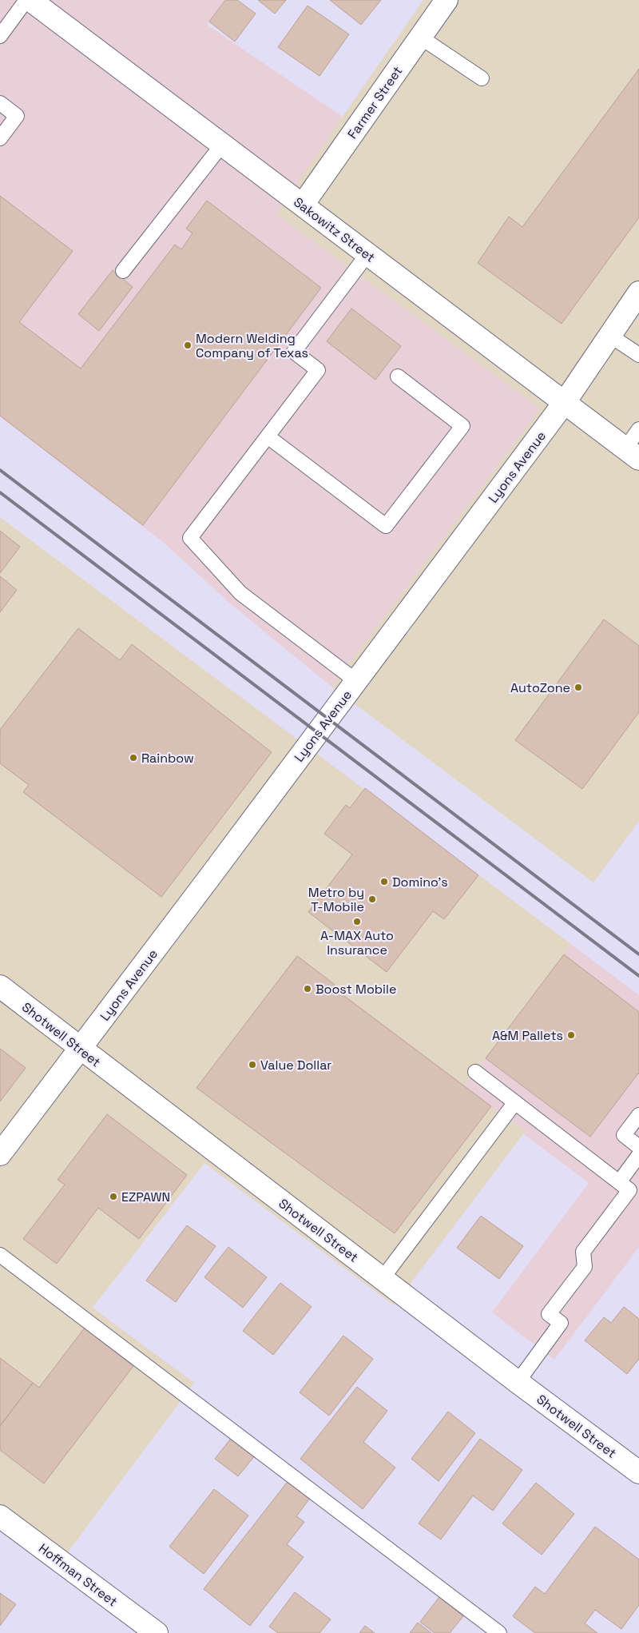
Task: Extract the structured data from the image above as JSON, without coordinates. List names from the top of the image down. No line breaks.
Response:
{"streets":{"street":["Farmer Street","Sakowitz Street","Lyons Avenue","Shotwell Street","Hoffman Street"]},"crossings":[["Farmer Street","Sakowitz Street"],["Sakowitz Street","Lyons Avenue"],["Lyons Avenue","Shotwell Street"]],"places":["Modern Welding Company of Texas","AutoZone","Rainbow","Domino's","Metro by T-Mobile","A-MAX Auto Insurance","Boost Mobile","A&M Pallets","Value Dollar","EZPAWN"]}
